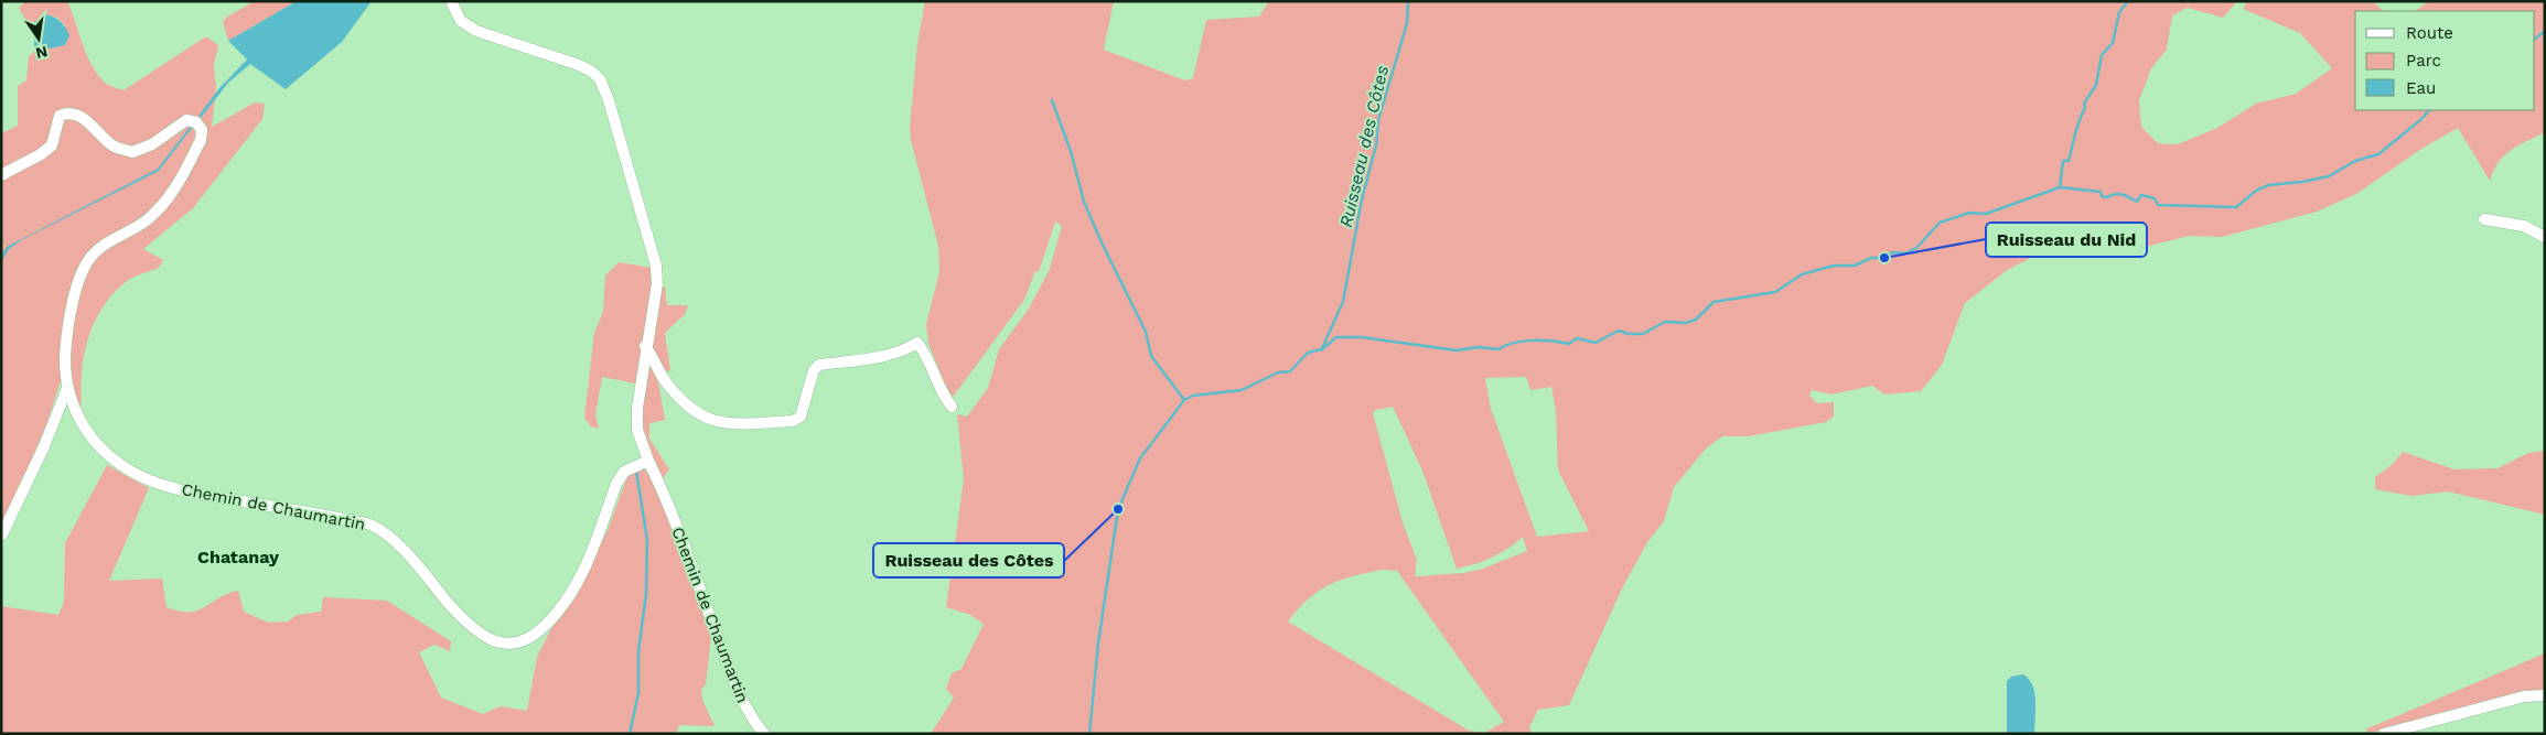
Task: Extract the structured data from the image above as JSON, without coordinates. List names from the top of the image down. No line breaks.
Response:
{"streets":{"street":["Chemin de Chaumartin"]},"districts":["Chatanay"],"water":["Ruisseau des Côtes"],"places":["Ruisseau du Nid","Ruisseau des Côtes"],"legend":["Route","Parc","Eau"],"north":"bottom"}
